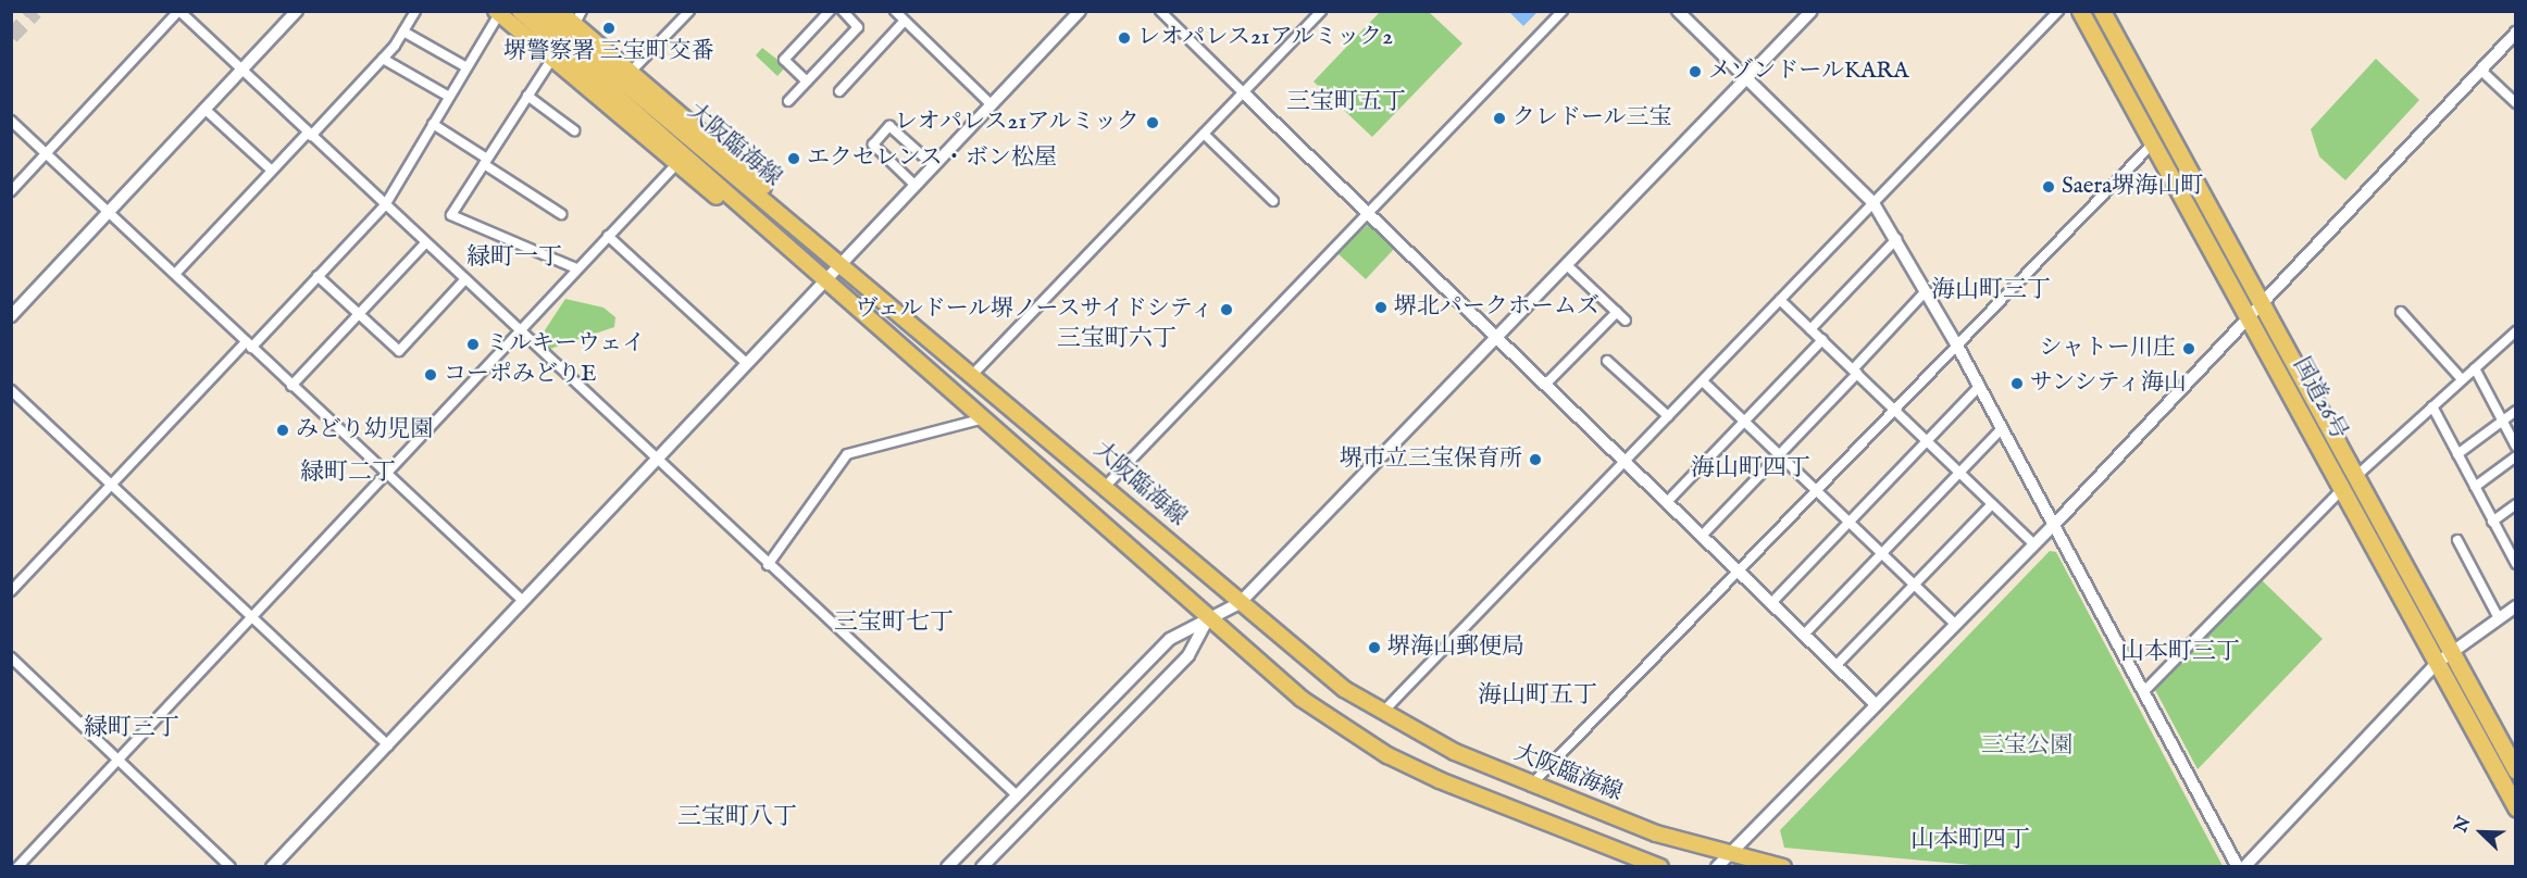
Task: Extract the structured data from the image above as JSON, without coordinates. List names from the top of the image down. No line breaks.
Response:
{"streets":{"highway":["国道26号"],"main road":["大阪臨海線"]},"districts":["三宝町五丁","緑町一丁","海山町三丁","三宝町六丁","海山町四丁","緑町二丁","三宝町七丁","山本町三丁","海山町五丁","緑町三丁","三宝町八丁","山本町四丁"],"parks":["三宝公園"],"places":["堺警察署 三宝町交番","レオパレス21アルミック2","メゾンドールKARA","クレドール三宝","レオパレス21アルミック","エクセレンス・ボン松屋","Saera堺海山町","堺北パークホームズ","ヴェルドール堺ノースサイドシティ","ミルキーウェイ","シャトー川庄","コーポみどりE","サンシティ海山","みどり幼児園","堺市立三宝保育所","堺海山郵便局"],"north":"top left"}
